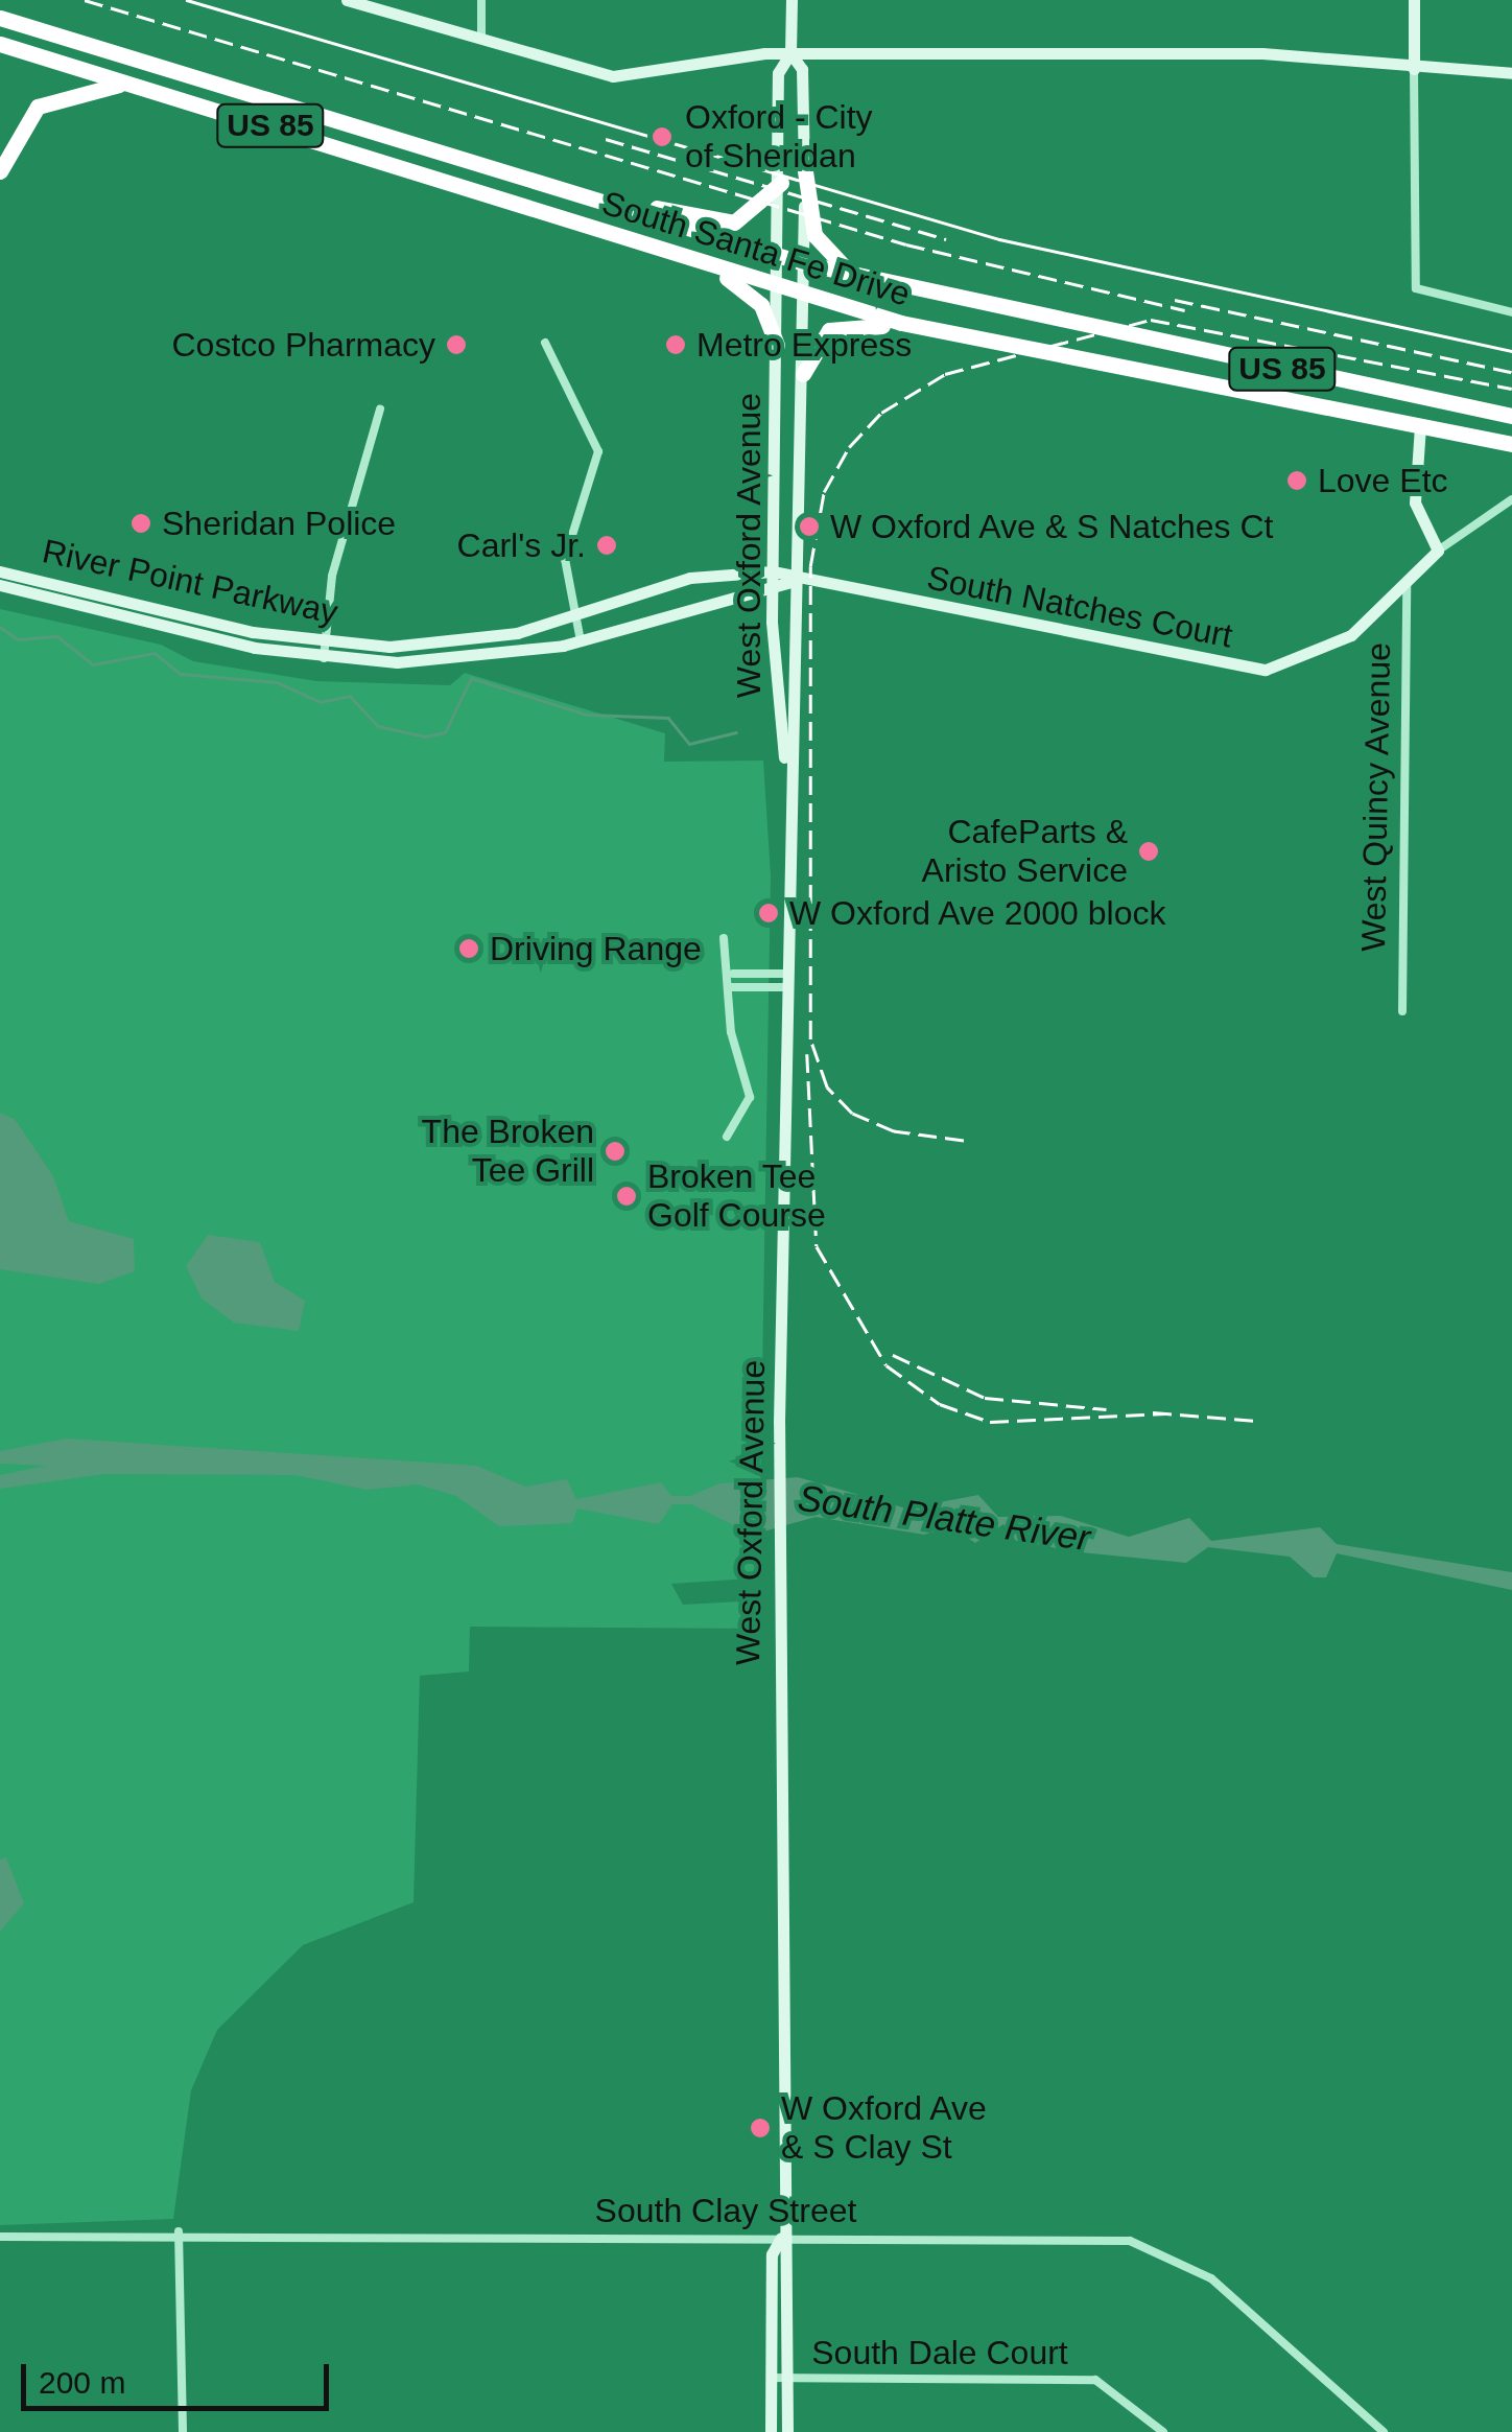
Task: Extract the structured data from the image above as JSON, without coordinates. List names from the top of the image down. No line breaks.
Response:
{"streets":{"highway":["US 85","South Santa Fe Drive"],"street":["West Oxford Avenue","River Point Parkway","South Natches Court","West Quincy Avenue","South Clay Street","South Dale Court"]},"crossings":[["South Santa Fe Drive","West Oxford Avenue"],["West Oxford Avenue","River Point Parkway"],["West Oxford Avenue","South Natches Court"],["West Oxford Avenue","South Clay Street"],["West Oxford Avenue","South Dale Court"],["River Point Parkway","South Natches Court"],["South Natches Court","West Quincy Avenue"]],"water":["South Platte River"],"places":["Oxford - City of Sheridan","Costco Pharmacy","Metro Express","Love Etc","Sheridan Police","W Oxford Ave & S Natches Ct","Carl's Jr.","CafeParts & Aristo Service","W Oxford Ave 2000 block","Driving Range","The Broken Tee Grill","Broken Tee Golf Course","W Oxford Ave & S Clay St"],"scale_bar":"200 m"}
